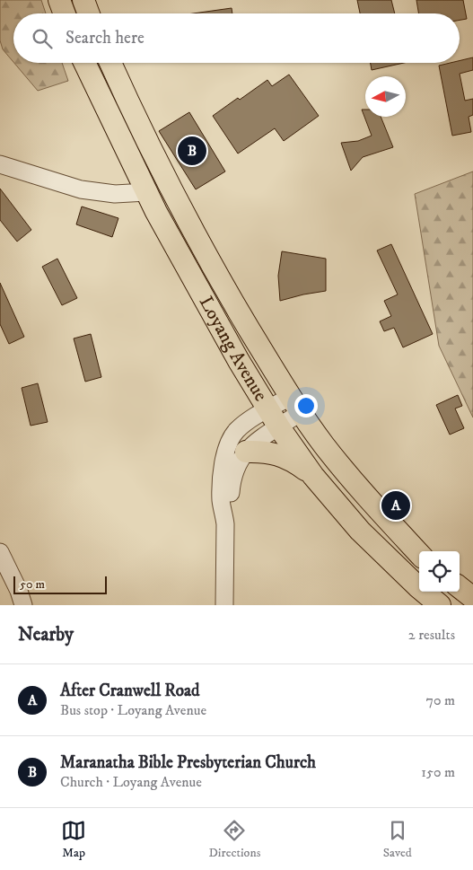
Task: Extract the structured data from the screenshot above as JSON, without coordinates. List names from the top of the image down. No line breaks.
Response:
{"streets":{"main road":["Loyang Avenue"]},"scale_bar":"50 m","north":"left","page":{"search":"Search here","pins":["B","A"],"scale":"50 m","heading":["Nearby","2 results"],"list":[{"mark":"A","name":"After Cranwell Road","note":"Bus stop · Loyang Avenue","value":"70 m"},{"mark":"B","name":"Maranatha Bible Presbyterian Church","note":"Church · Loyang Avenue","value":"150 m"}],"nav":["Map","Directions","Saved"]}}
